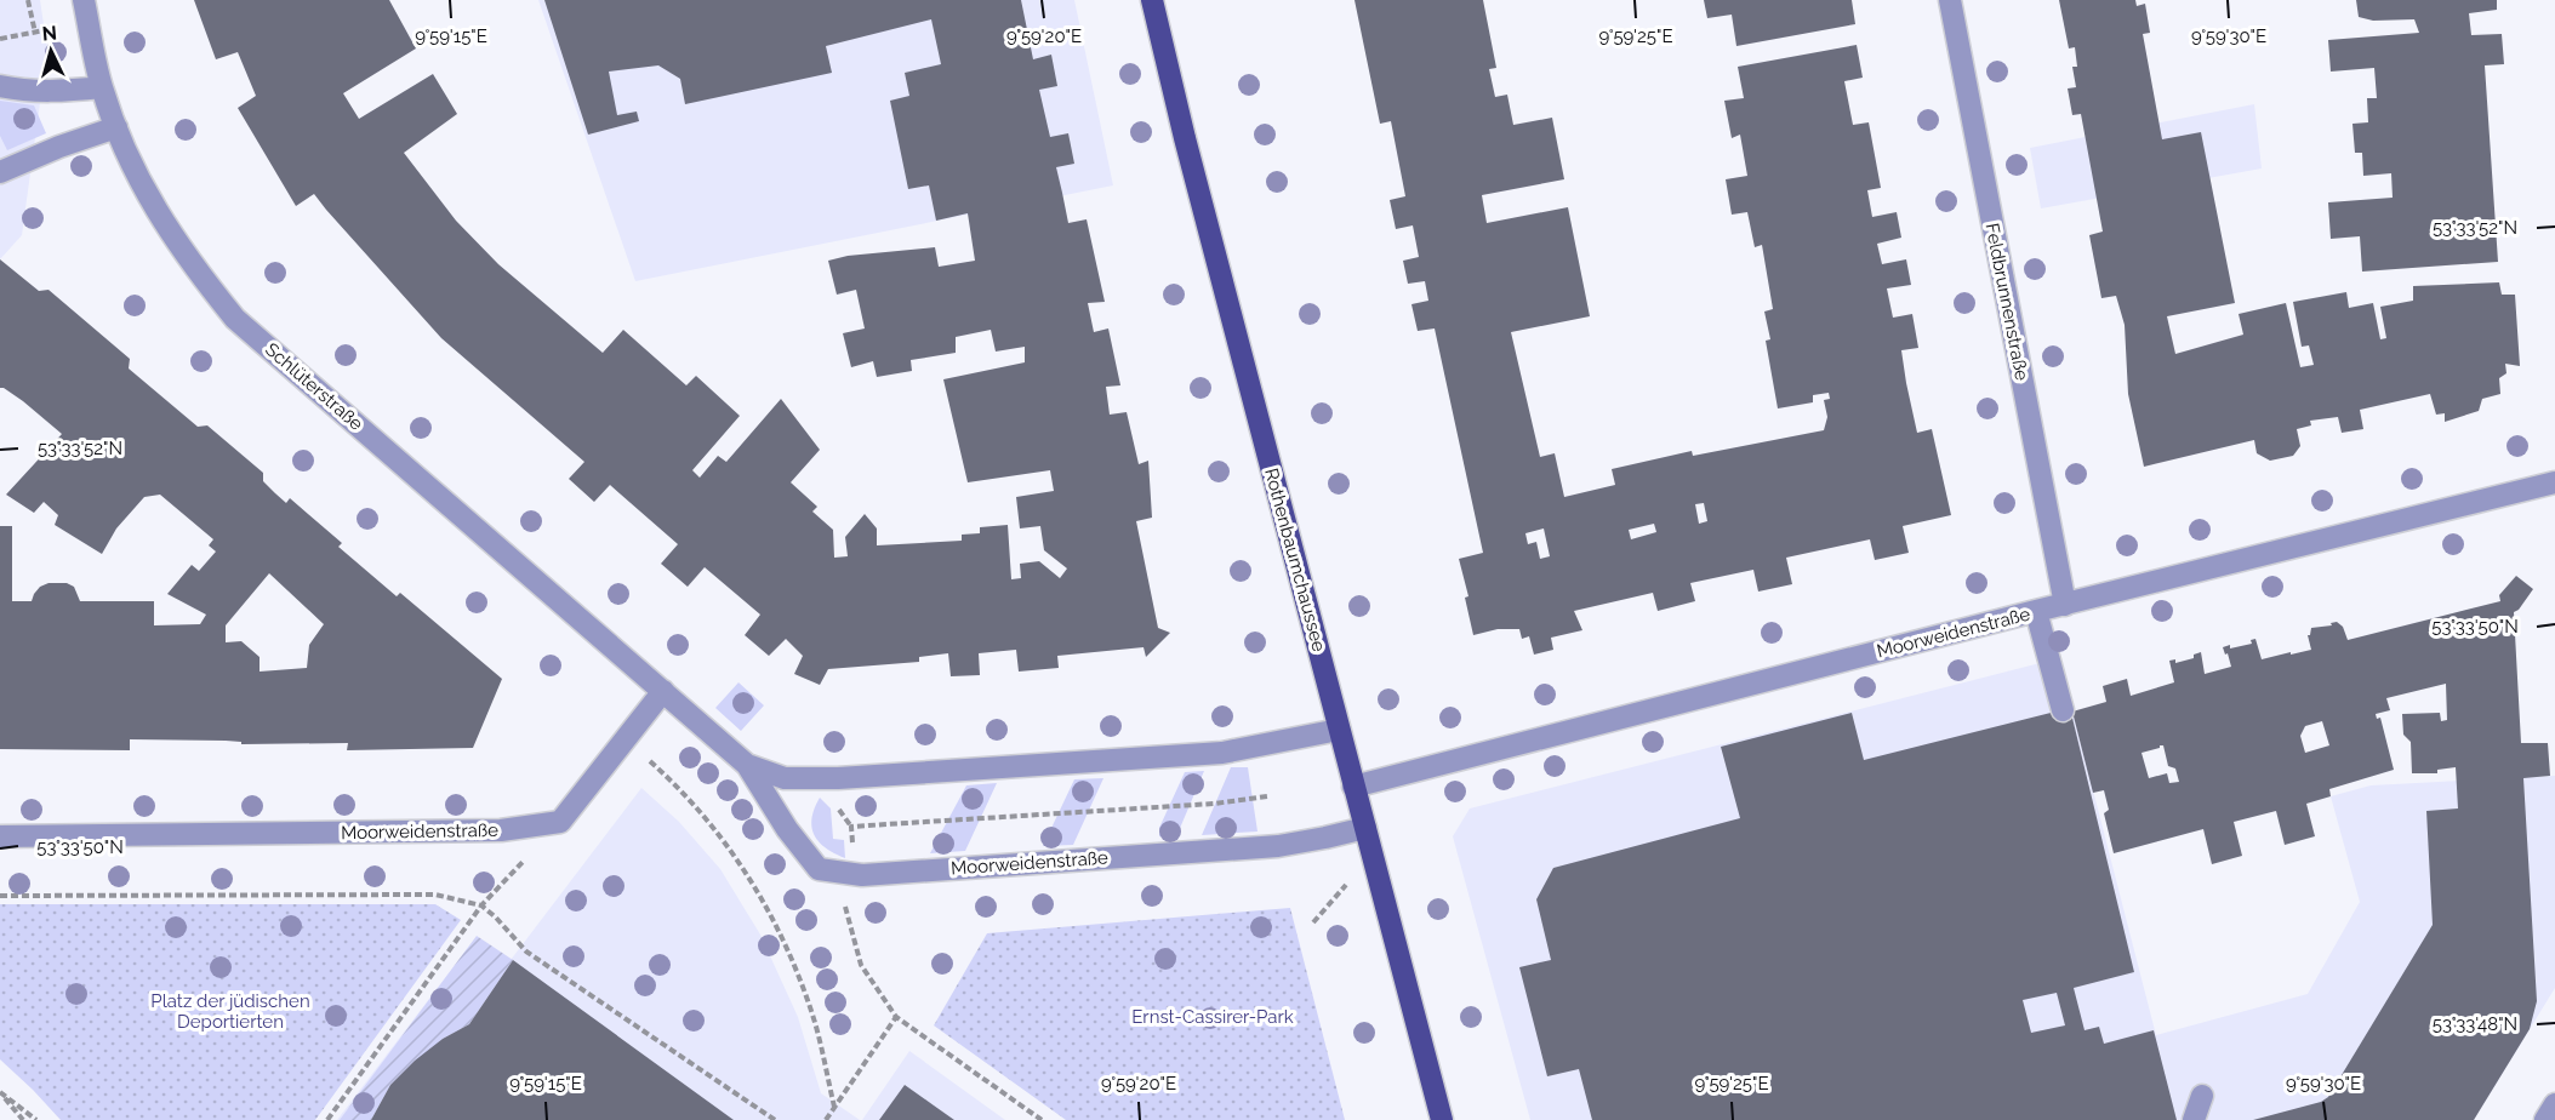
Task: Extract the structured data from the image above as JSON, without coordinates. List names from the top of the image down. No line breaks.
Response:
{"streets":{"main road":["Rothenbaumchaussee"],"street":["Feldbrunnenstraße","Schlüterstraße","Moorweidenstraße"]},"crossings":[["Feldbrunnenstraße","Moorweidenstraße"],["Schlüterstraße","Moorweidenstraße"],["Rothenbaumchaussee","Moorweidenstraße"]],"parks":["Platz der jüdischen Deportierten","Ernst-Cassirer-Park"],"north":"top","coordinates":["9°59'15\"E","9°59'20\"E","9°59'25\"E","9°59'30\"E","53°33'52\"N","53°33'50\"N","53°33'48\"N"]}
